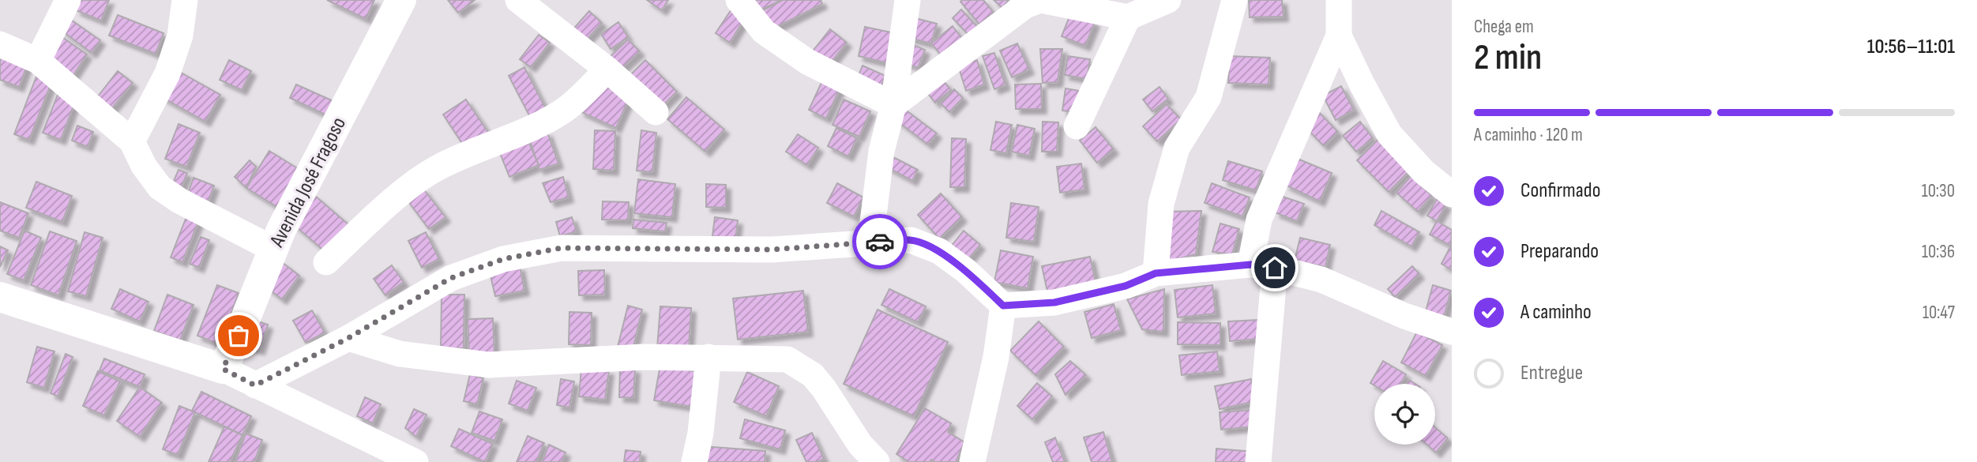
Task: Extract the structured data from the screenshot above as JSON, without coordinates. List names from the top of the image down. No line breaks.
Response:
{"streets":{"street":["Avenida José Fragoso"]},"page":{"heading":["2 min","Chega em","10:56–11:01"],"bar":"A caminho · 120 m","list":[["Confirmado","10:30"],["Preparando","10:36"],["A caminho","10:47"],"Entregue"]}}
